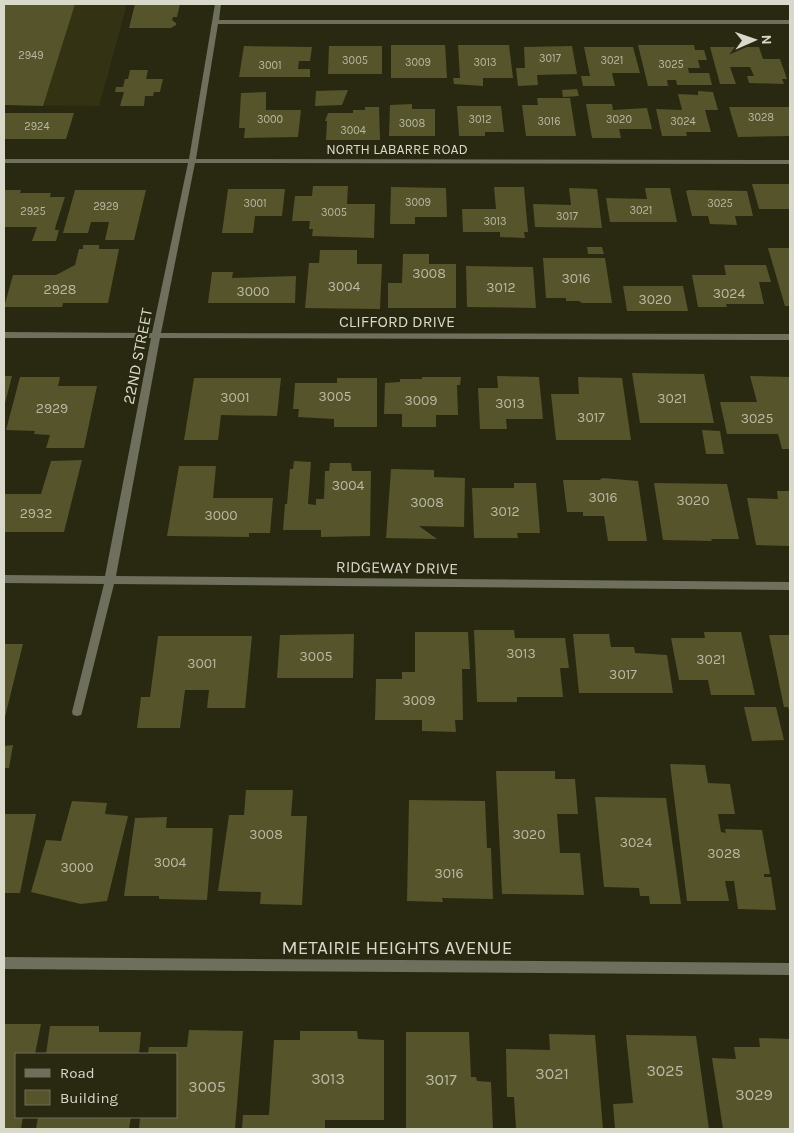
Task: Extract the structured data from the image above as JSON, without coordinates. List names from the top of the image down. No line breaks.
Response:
{"streets":{"street":["NORTH LABARRE ROAD","CLIFFORD DRIVE","22ND STREET","RIDGEWAY DRIVE","METAIRIE HEIGHTS AVENUE"]},"crossings":[["NORTH LABARRE ROAD","22ND STREET"],["CLIFFORD DRIVE","22ND STREET"],["22ND STREET","RIDGEWAY DRIVE"]],"house_numbers":["2949","3017","3005","3021","3009","3013","3025","3001","3028","3000","3012","3020","3016","3024","3008","2924","3004","3009","3001","3025","2929","3021","2925","3005","3017","3013","3008","3016","3004","3012","2928","3000","3024","3020","3005","3001","3021","3009","3013","2929","3017","3025","3004","3016","3020","3008","3012","2932","3000","3013","3005","3021","3001","3017","3009","3008","3020","3024","3028","3004","3000","3016","3025","3021","3013","3017","3005","3029"],"legend":["Road","Building"],"north":"right"}
